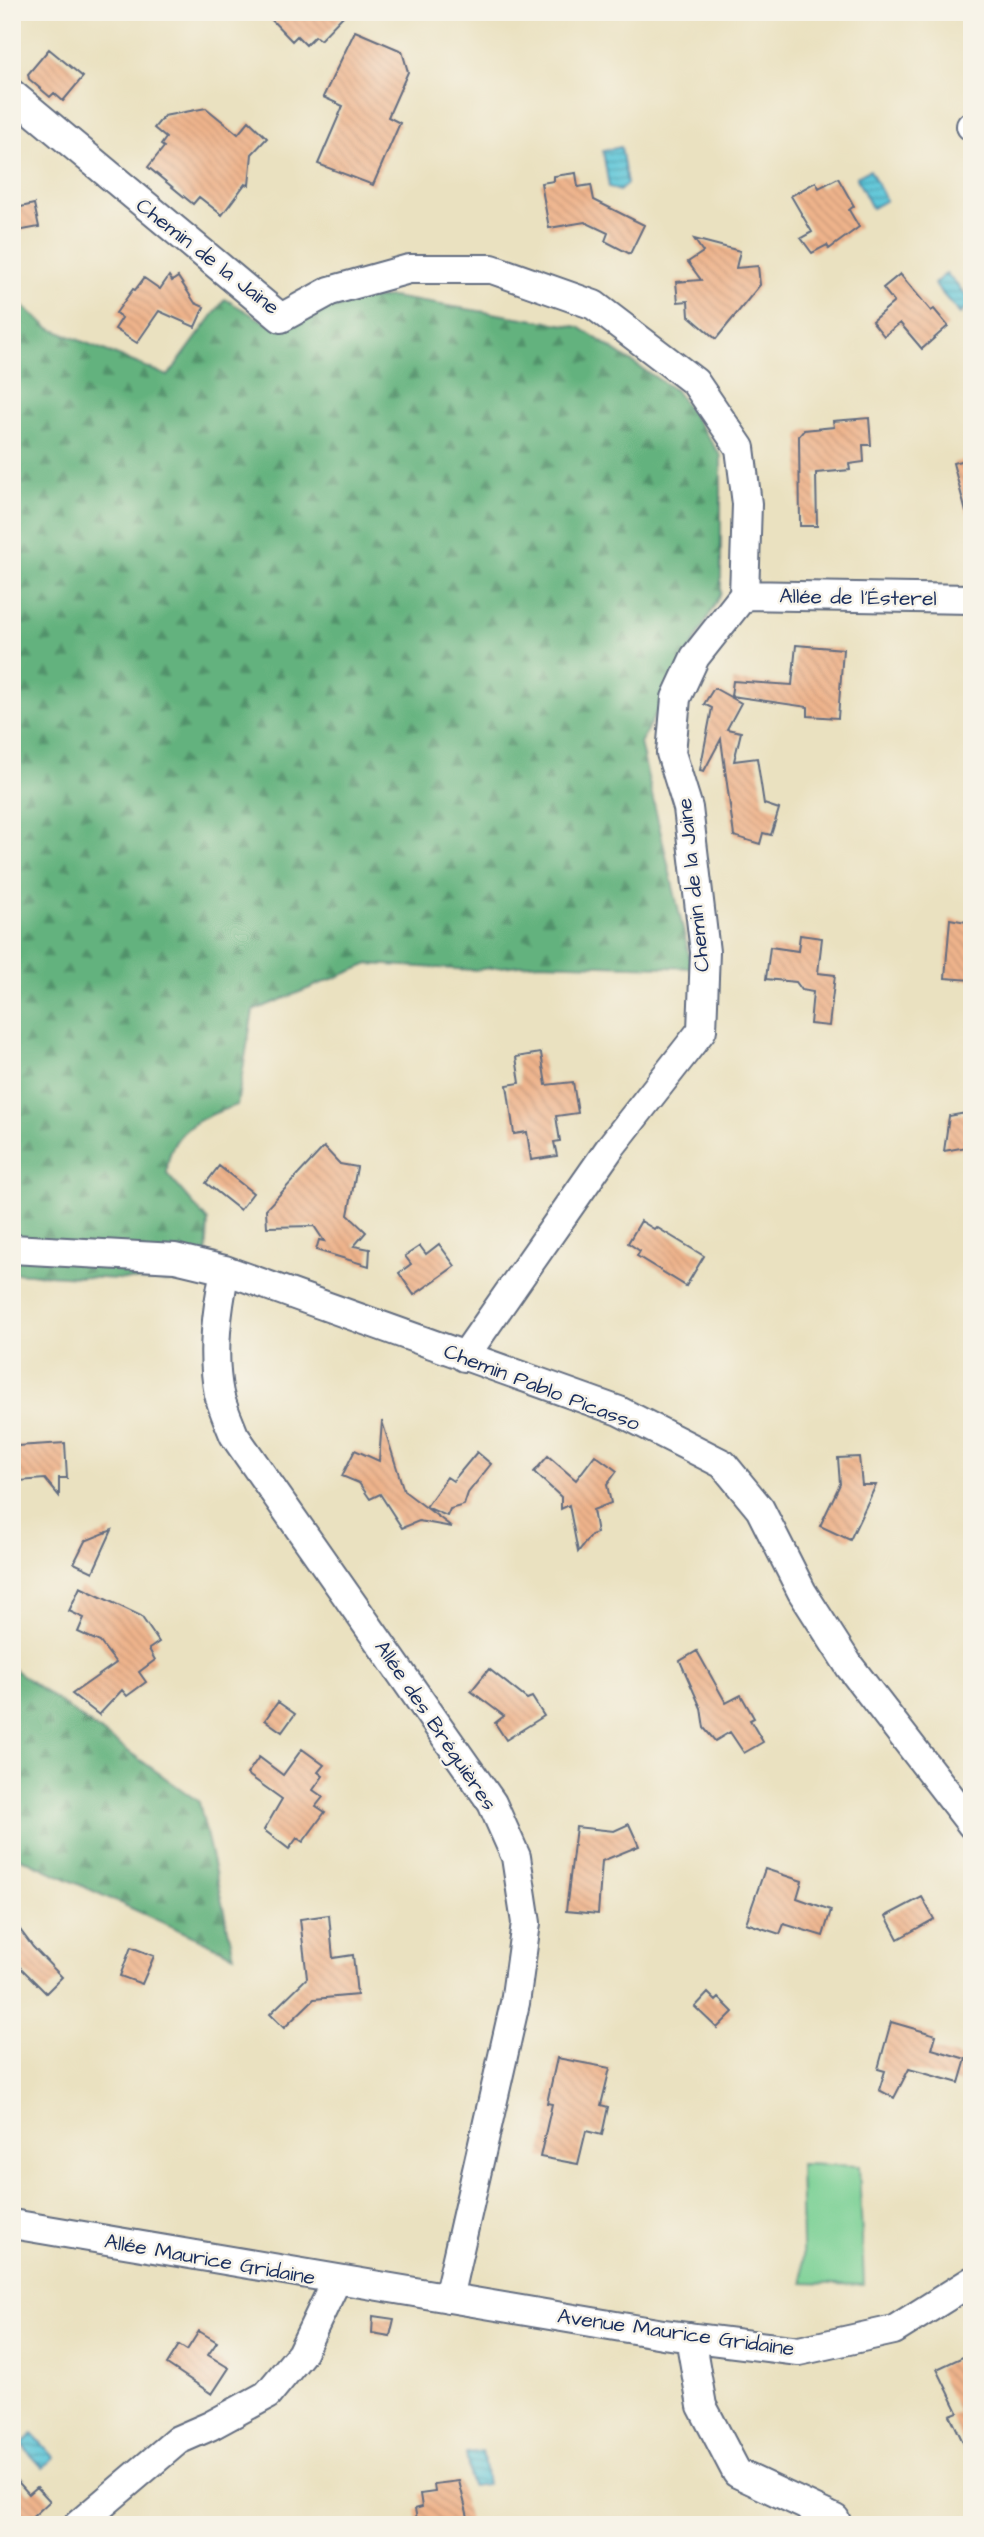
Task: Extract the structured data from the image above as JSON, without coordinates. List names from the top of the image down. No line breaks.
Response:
{"streets":{"street":["Chemin de la Jaine","Allée de l'Ésterel","Chemin Pablo Picasso","Allée des Bréguières","Allée Maurice Gridaine","Avenue Maurice Gridaine"]},"crossings":[["Chemin de la Jaine","Allée de l'Ésterel"],["Chemin de la Jaine","Chemin Pablo Picasso"],["Chemin Pablo Picasso","Allée des Bréguières"],["Allée des Bréguières","Avenue Maurice Gridaine"],["Allée Maurice Gridaine","Avenue Maurice Gridaine"]]}
